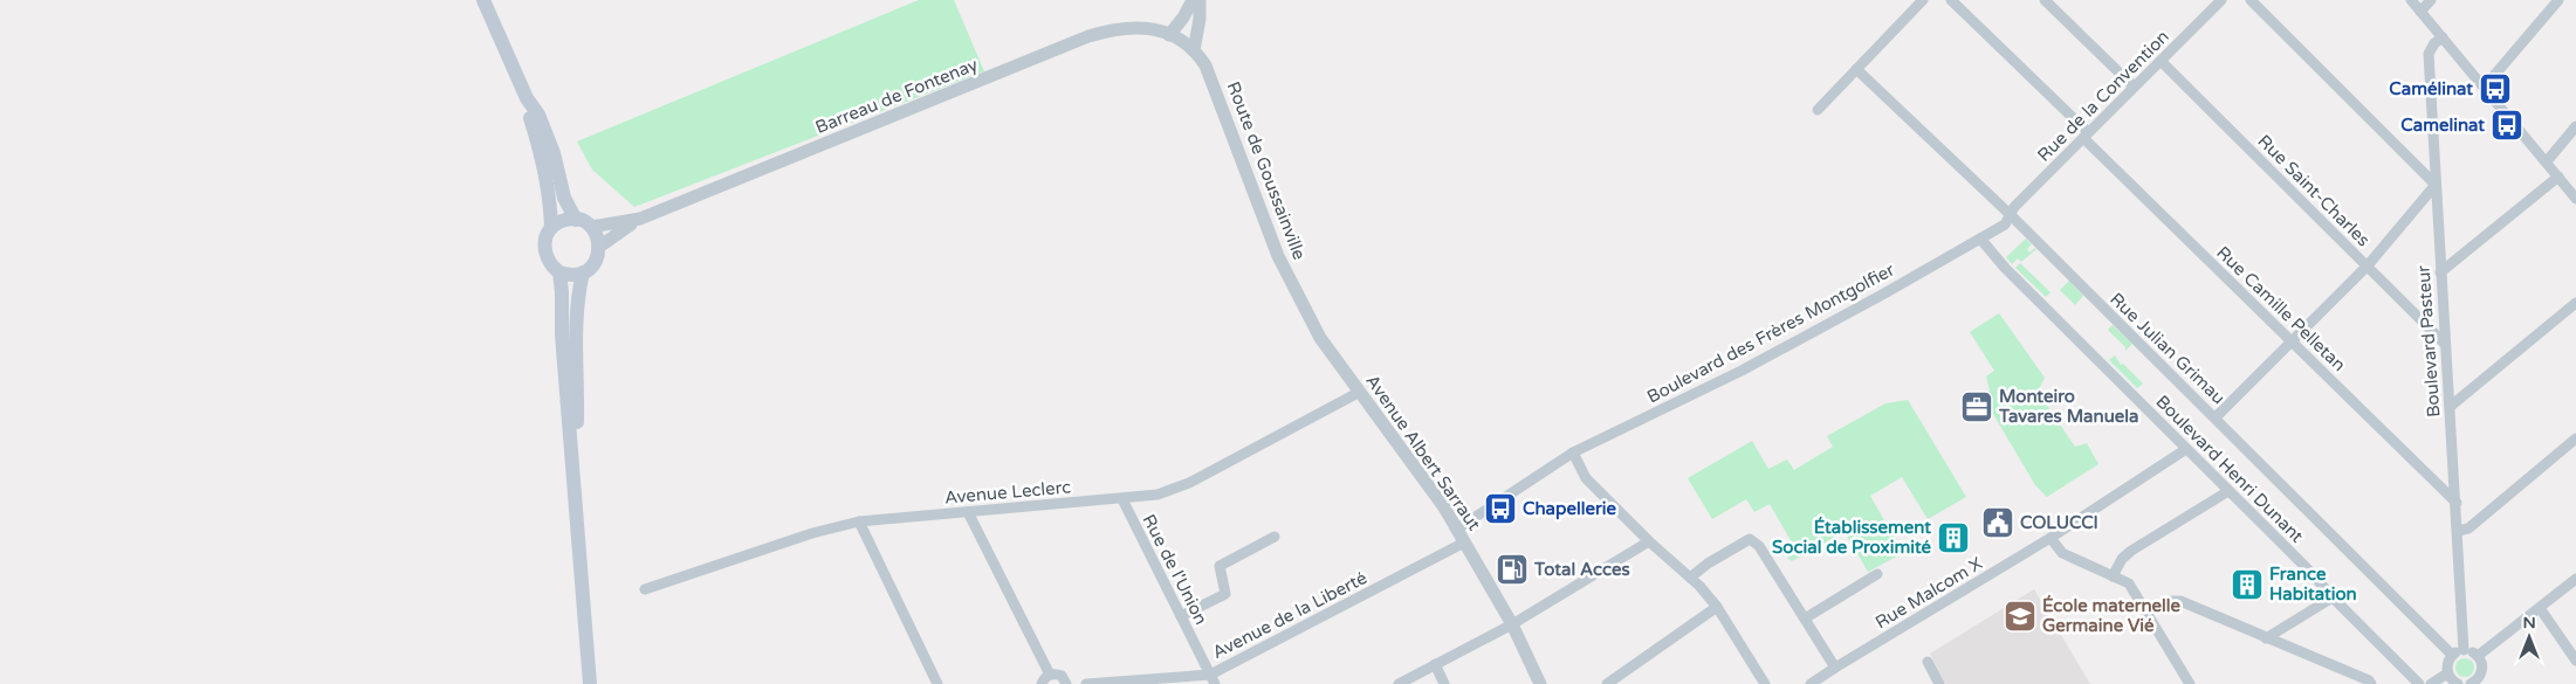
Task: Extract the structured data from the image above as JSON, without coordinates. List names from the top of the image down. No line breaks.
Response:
{"streets":{"street":["Barreau de Fontenay","Rue de la Convention","Route de Goussainville","Rue Saint-Charles","Rue Camille Pelletan","Boulevard des Frères Montgolfier","Boulevard Pasteur","Rue Julian Grimau","Avenue Albert Sarraut","Boulevard Henri Dunant","Avenue Leclerc","Rue de l'Union","Rue Malcom X","Avenue de la Liberté"]},"crossings":[["Barreau de Fontenay","Route de Goussainville"],["Rue de la Convention","Rue Saint-Charles"],["Rue de la Convention","Rue Camille Pelletan"],["Rue de la Convention","Boulevard des Frères Montgolfier"],["Rue de la Convention","Rue Julian Grimau"],["Rue de la Convention","Boulevard Henri Dunant"],["Route de Goussainville","Avenue Albert Sarraut"],["Rue Saint-Charles","Boulevard Pasteur"],["Rue Camille Pelletan","Boulevard Pasteur"],["Boulevard des Frères Montgolfier","Avenue Albert Sarraut"],["Boulevard des Frères Montgolfier","Boulevard Henri Dunant"],["Avenue Albert Sarraut","Avenue Leclerc"],["Avenue Albert Sarraut","Avenue de la Liberté"],["Boulevard Henri Dunant","Rue Malcom X"],["Avenue Leclerc","Rue de l'Union"],["Rue de l'Union","Avenue de la Liberté"]],"places":{"bus stop":["Camélinat","Camelinat","Chapellerie"],"office":["Monteiro Tavares Manuela"],"public building":["COLUCCI"],"building":["Établissement Social de Proximité","France Habitation"],"fuel station":["Total Acces"],"school or university":["École maternelle Germaine Vié"]},"north":"top"}
